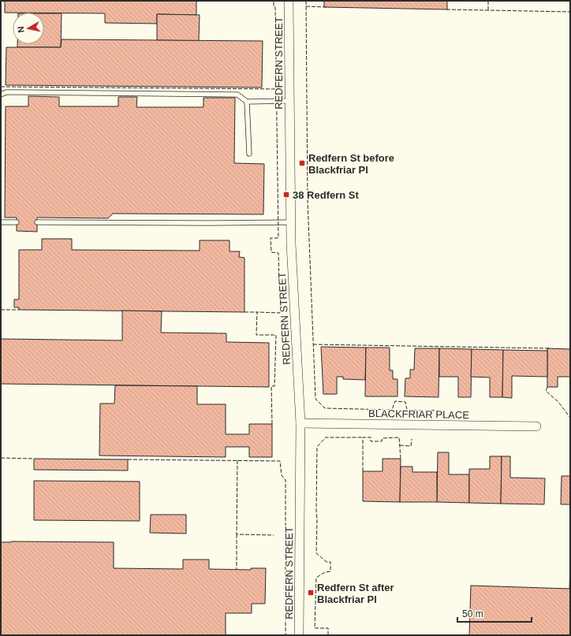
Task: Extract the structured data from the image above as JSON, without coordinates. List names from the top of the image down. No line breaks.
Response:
{"streets":{"street":["REDFERN STREET","BLACKFRIAR PLACE"]},"crossings":[["REDFERN STREET","BLACKFRIAR PLACE"]],"places":{"transit":["Redfern St before Blackfriar Pl","38 Redfern St","Redfern St after Blackfriar Pl"]},"scale_bar":"50 m","north":"left"}
